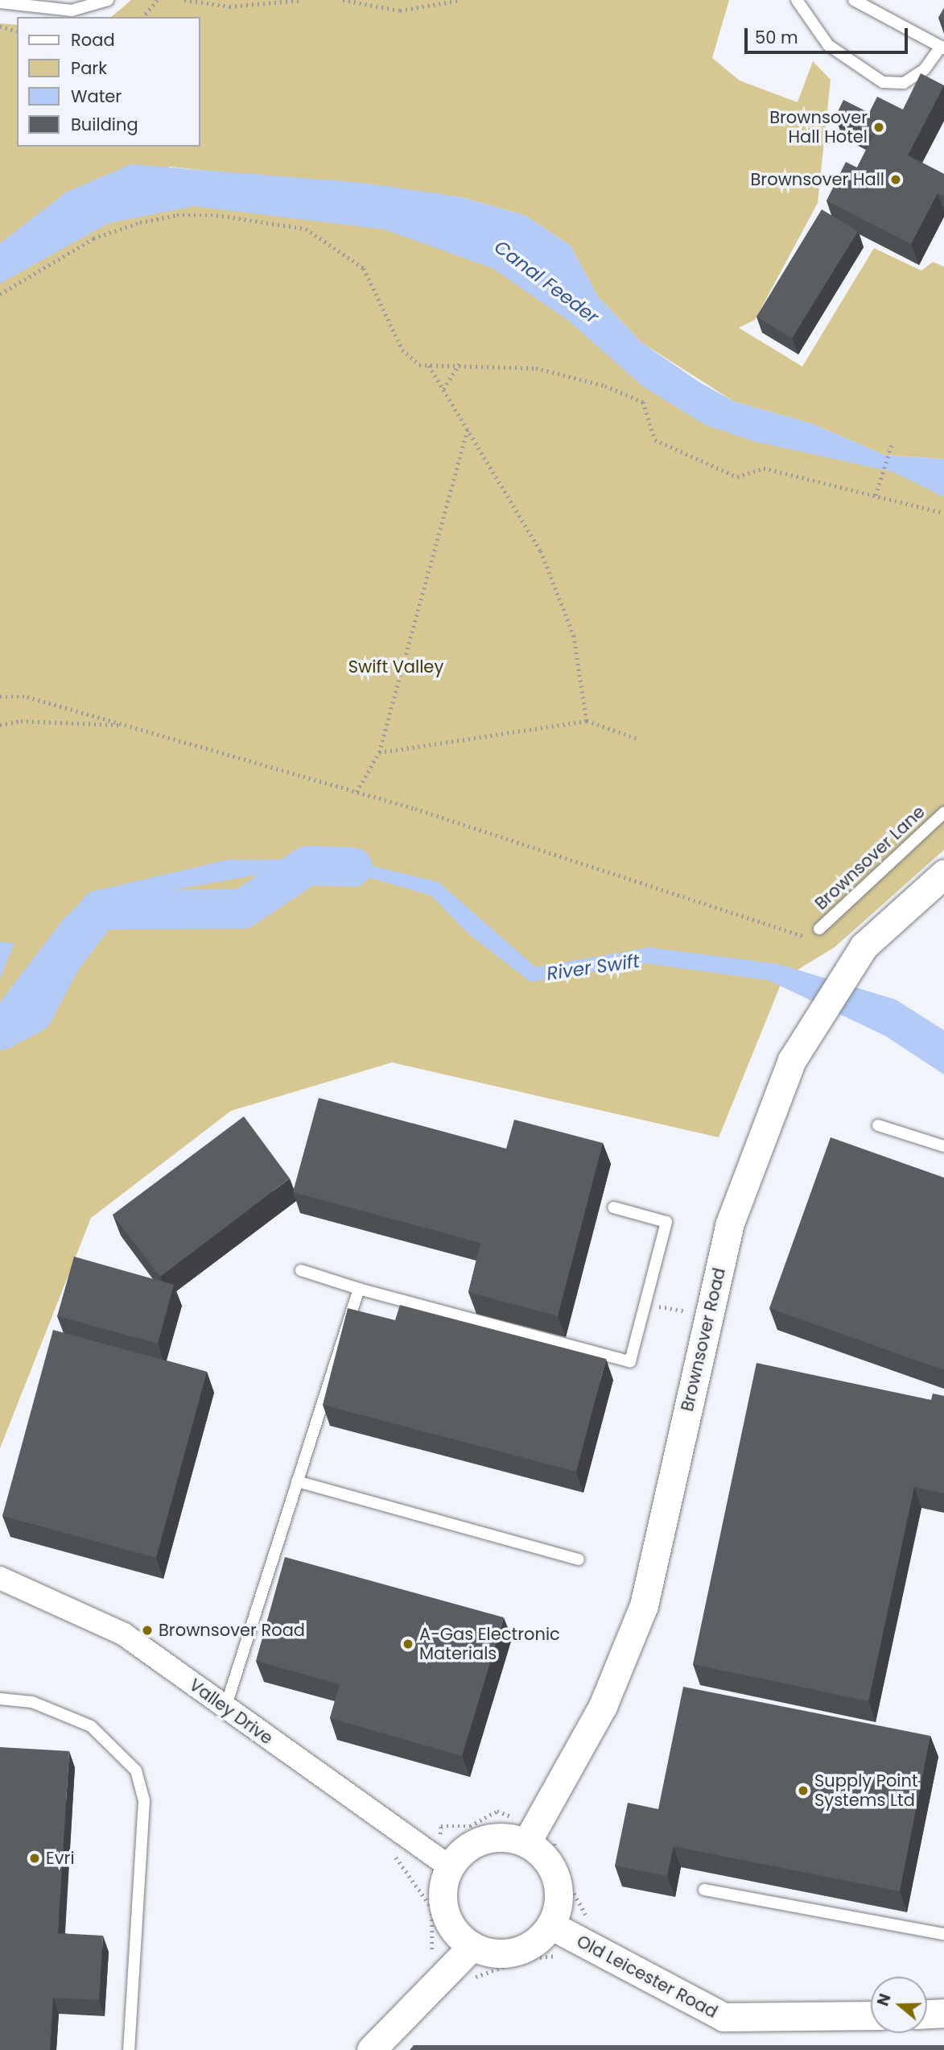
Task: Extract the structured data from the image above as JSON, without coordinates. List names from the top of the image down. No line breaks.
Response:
{"streets":{"street":["Brownsover Road","Valley Drive","Old Leicester Road"],"lane":["Brownsover Lane"]},"crossings":[["Brownsover Road","Valley Drive"],["Brownsover Road","Old Leicester Road"],["Valley Drive","Old Leicester Road"]],"water":["Canal Feeder","River Swift"],"parks":["Swift Valley"],"places":["Brownsover Hall Hotel","Brownsover Hall","Brownsover Road","A-Gas Electronic Materials","Supply Point Systems Ltd","Evri"],"legend":["Road","Park","Water","Building"],"scale_bar":"50 m","north":"left"}
